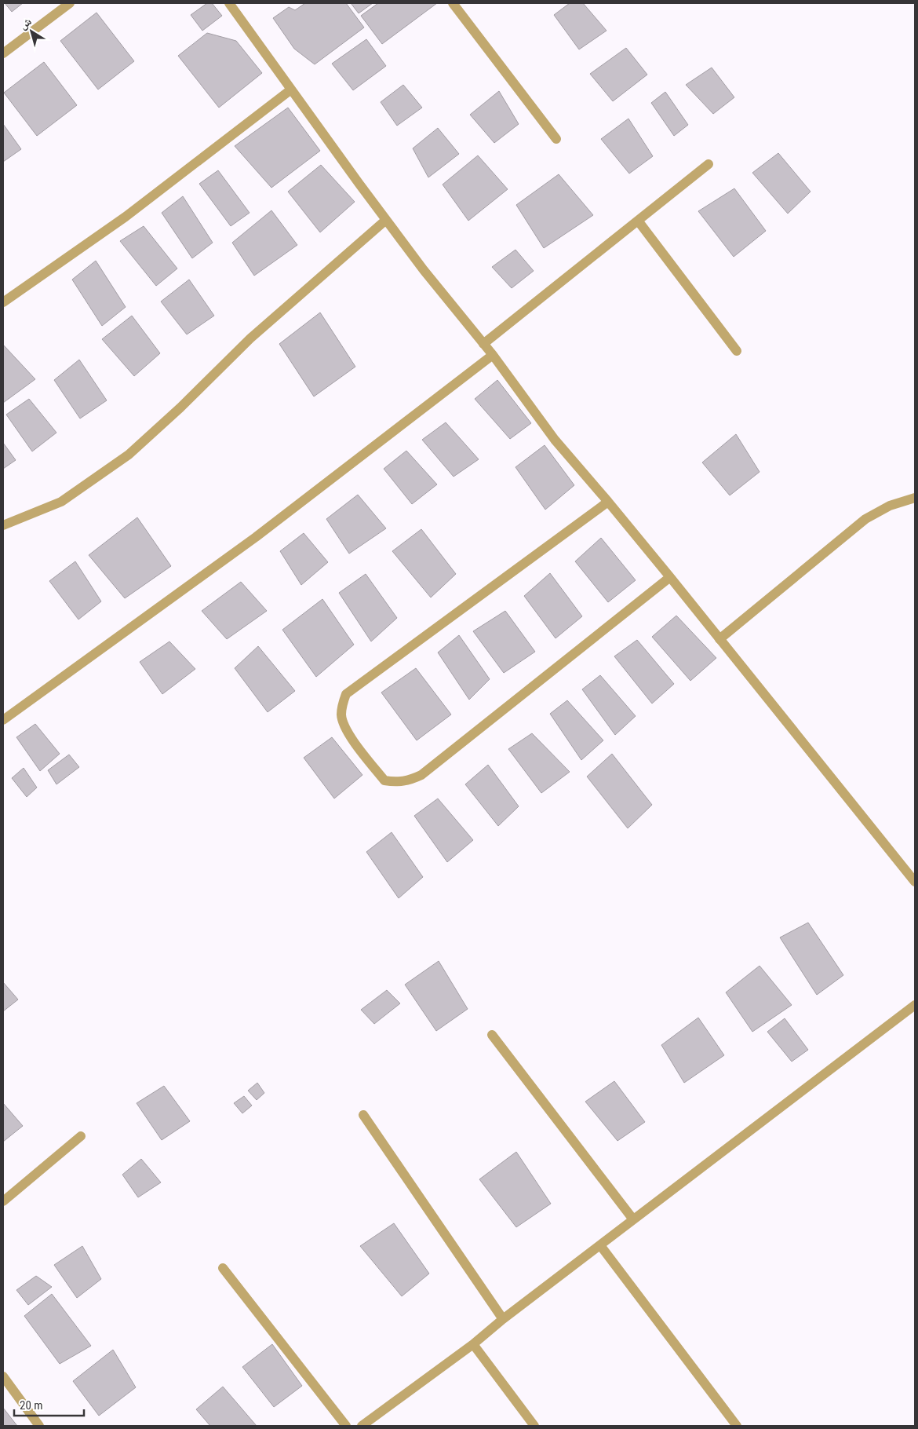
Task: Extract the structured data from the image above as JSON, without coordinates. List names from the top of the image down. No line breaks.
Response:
{"scale_bar":"20 m","north":"top left"}
